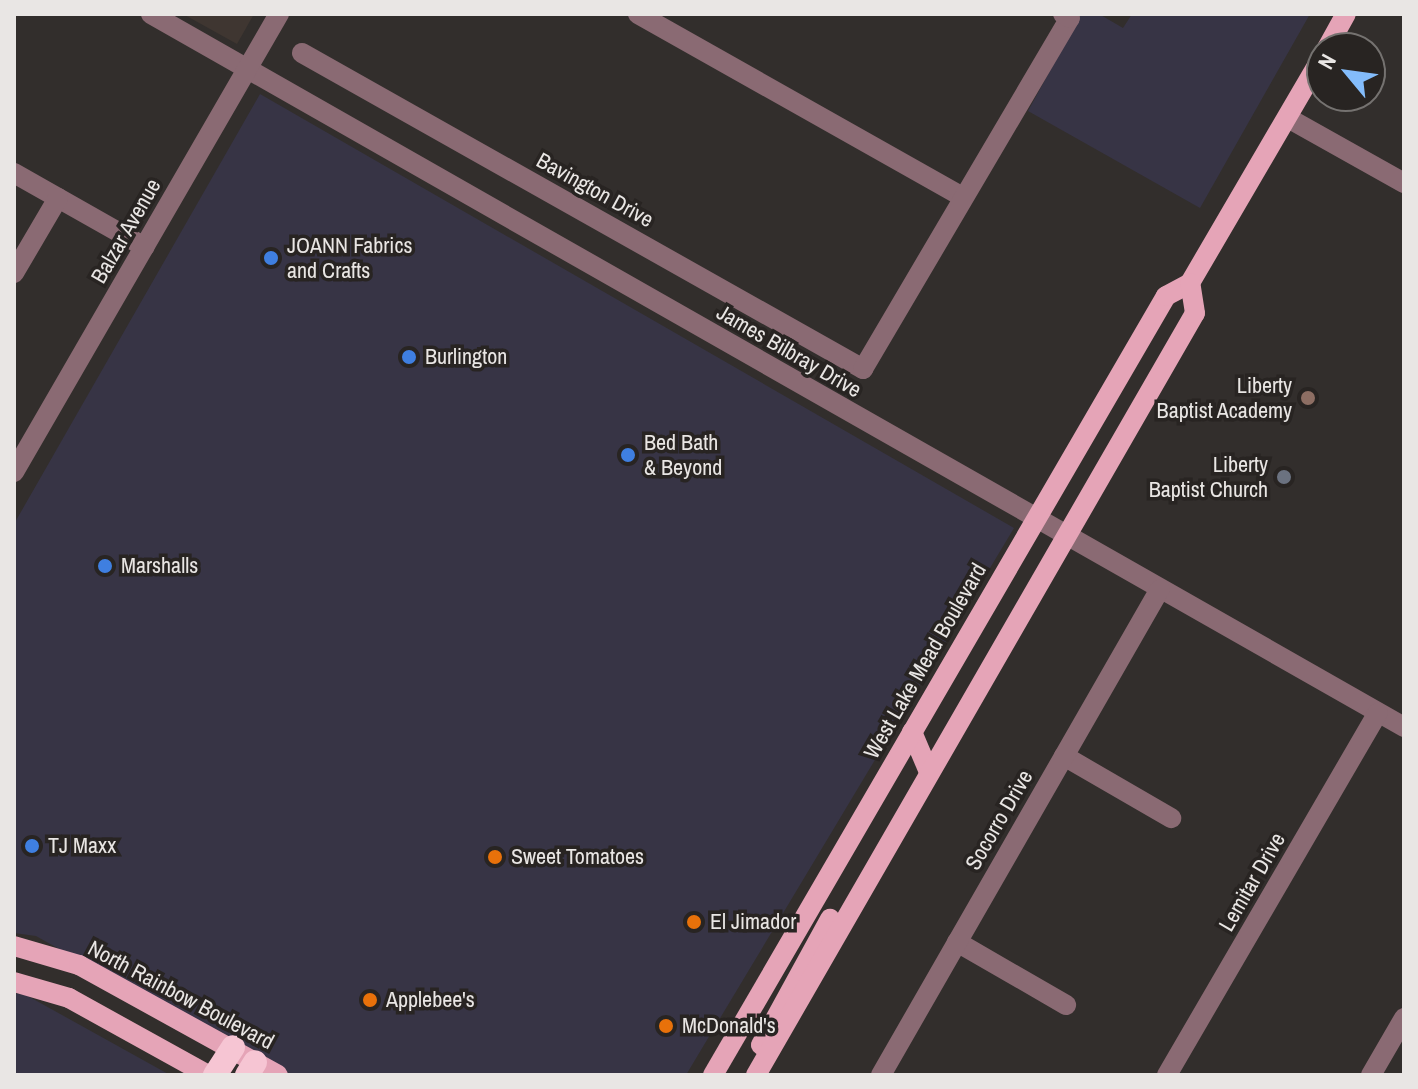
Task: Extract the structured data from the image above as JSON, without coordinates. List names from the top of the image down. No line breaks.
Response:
{"streets":{"main road":["West Lake Mead Boulevard","North Rainbow Boulevard"],"street":["Bavington Drive","Balzar Avenue","James Bilbray Drive","Socorro Drive","Lemitar Drive"]},"crossings":[["Balzar Avenue","James Bilbray Drive"],["James Bilbray Drive","West Lake Mead Boulevard"],["James Bilbray Drive","Socorro Drive"],["James Bilbray Drive","Lemitar Drive"]],"places":["JOANN Fabrics and Crafts","Burlington","Liberty Baptist Academy","Bed Bath & Beyond","Liberty Baptist Church","Marshalls","TJ Maxx","Sweet Tomatoes","El Jimador","Applebee's","McDonald's"],"north":"top left"}
